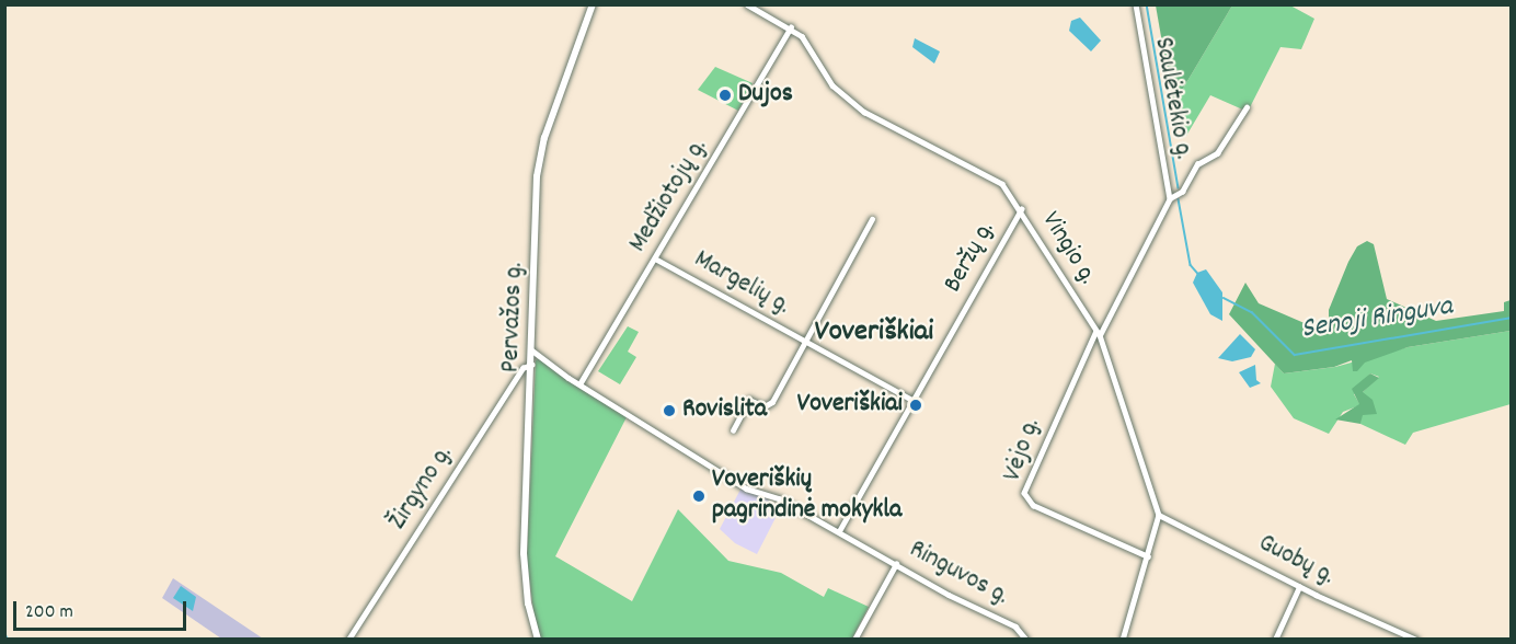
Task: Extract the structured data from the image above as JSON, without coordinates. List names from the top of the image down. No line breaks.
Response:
{"streets":{"main road":["Pervažos g."],"street":["Saulėtekio g.","Medžiotojų g.","Vingio g.","Beržų g.","Margelių g.","Vėjo g.","Žirgyno g.","Guobų g.","Ringuvos g."]},"crossings":[["Medžiotojų g.","Vingio g."],["Medžiotojų g.","Margelių g."],["Medžiotojų g.","Ringuvos g."],["Vingio g.","Beržų g."],["Vingio g.","Vėjo g."],["Vingio g.","Guobų g."],["Beržų g.","Margelių g."],["Beržų g.","Ringuvos g."],["Pervažos g.","Žirgyno g."],["Pervažos g.","Ringuvos g."]],"districts":["Voveriškiai"],"water":["Senoji Ringuva"],"places":["Dujos","Voveriškiai","Rovislita","Voveriškių pagrindinė mokykla"],"scale_bar":"200 m"}
